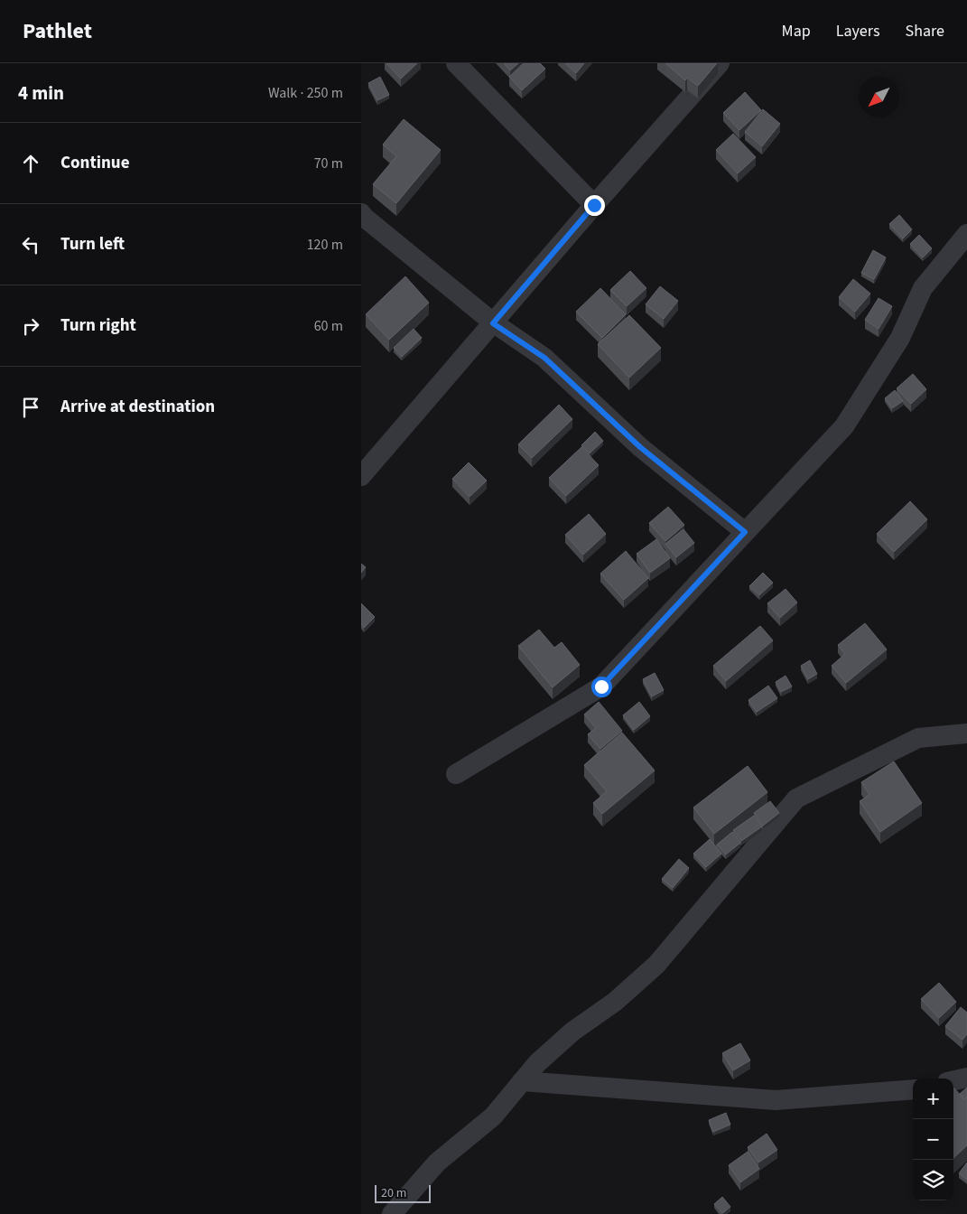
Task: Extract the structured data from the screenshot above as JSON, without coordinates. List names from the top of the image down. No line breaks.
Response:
{"scale_bar":"20 m","north":"bottom left","page":{"header":"Pathlet","nav":["Map","Layers","Share"],"heading":["4 min","Walk · 250 m"],"list":[["Continue","70 m"],["Turn left","120 m"],["Turn right","60 m"],"Arrive at destination"],"map_buttons":["+","−"],"scale":"20 m"}}
